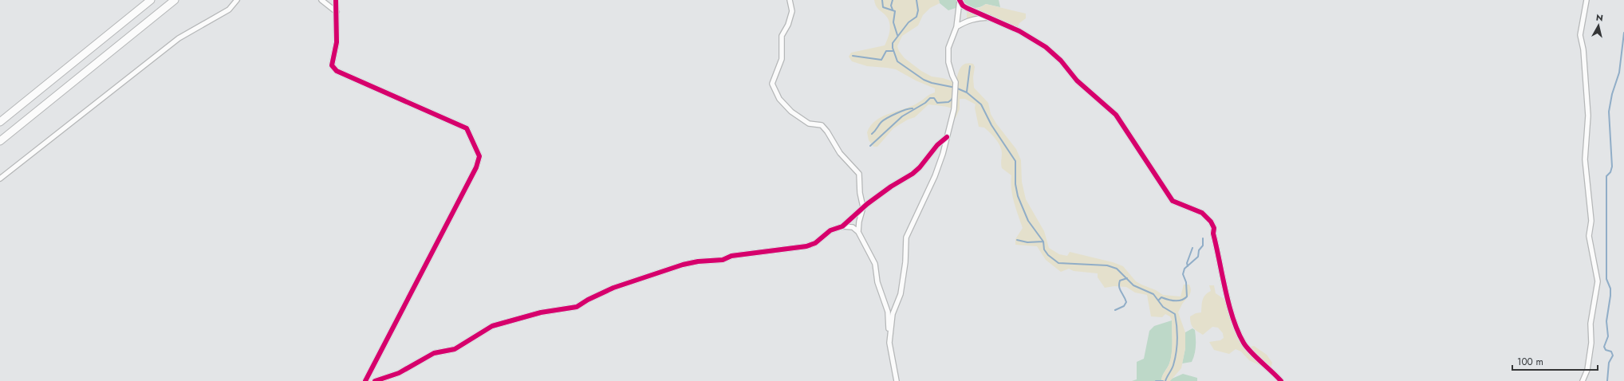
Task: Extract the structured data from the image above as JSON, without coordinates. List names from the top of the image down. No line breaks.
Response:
{"scale_bar":"100 m","north":"top"}
